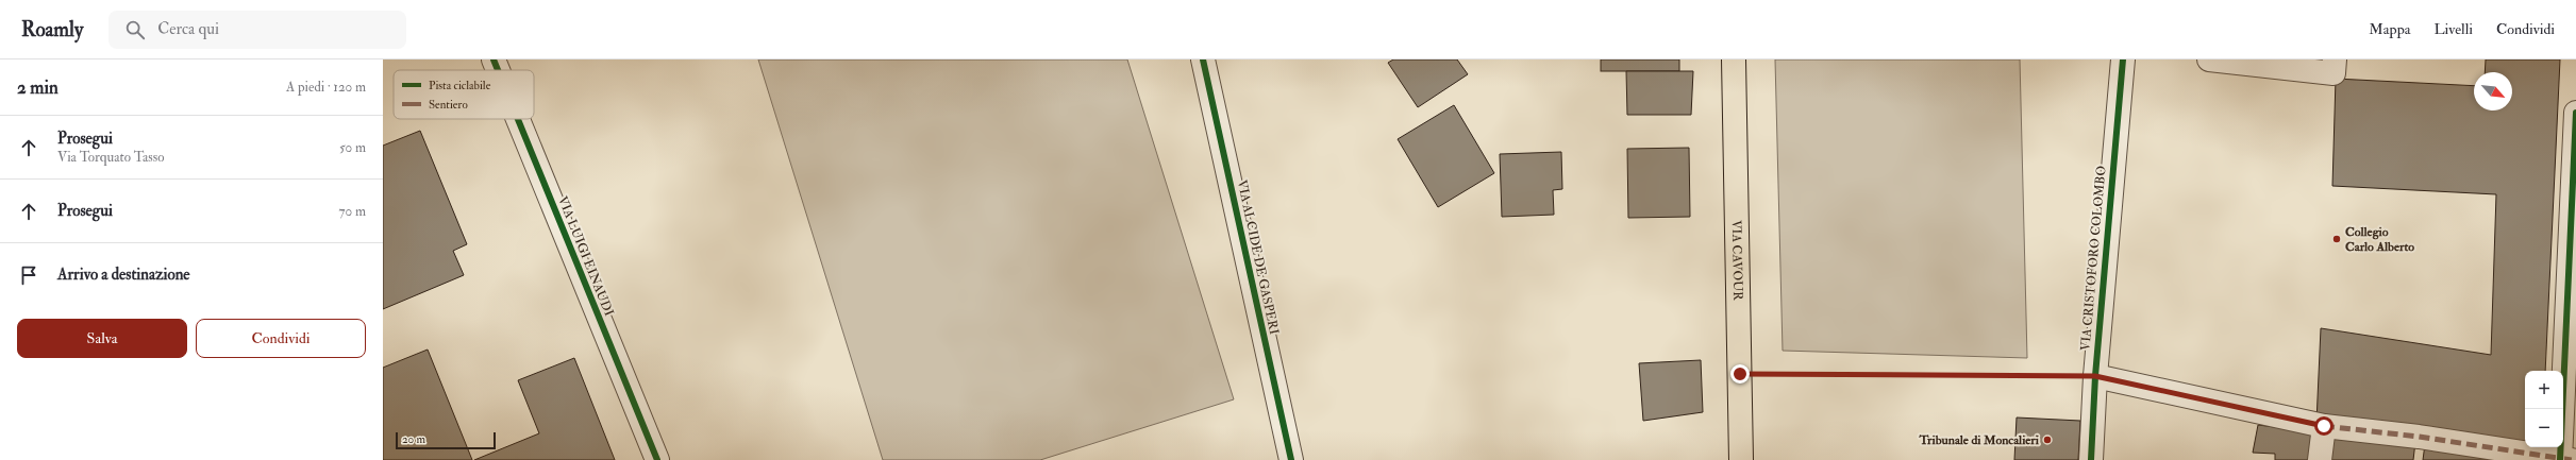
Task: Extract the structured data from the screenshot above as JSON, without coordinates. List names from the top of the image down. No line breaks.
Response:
{"streets":{"main road":["VIA CAVOUR"],"street":["VIA LUIGI EINAUDI","VIA ALCIDE DE GASPERI","VIA CRISTOFORO COLOMBO"]},"places":["Collegio Carlo Alberto","Tribunale di Moncalieri"],"legend":["Pista ciclabile","Sentiero"],"scale_bar":"20 m","north":"bottom right","page":{"header":"Roamly","search":"Cerca qui","nav":["Mappa","Livelli","Condividi"],"heading":["2 min","A piedi · 120 m"],"list":[["Prosegui","Via Torquato Tasso","50 m"],["Prosegui","70 m"],"Arrivo a destinazione"],"buttons":["Salva","Condividi"],"map_buttons":["+","−"],"scale":"20 m"}}
